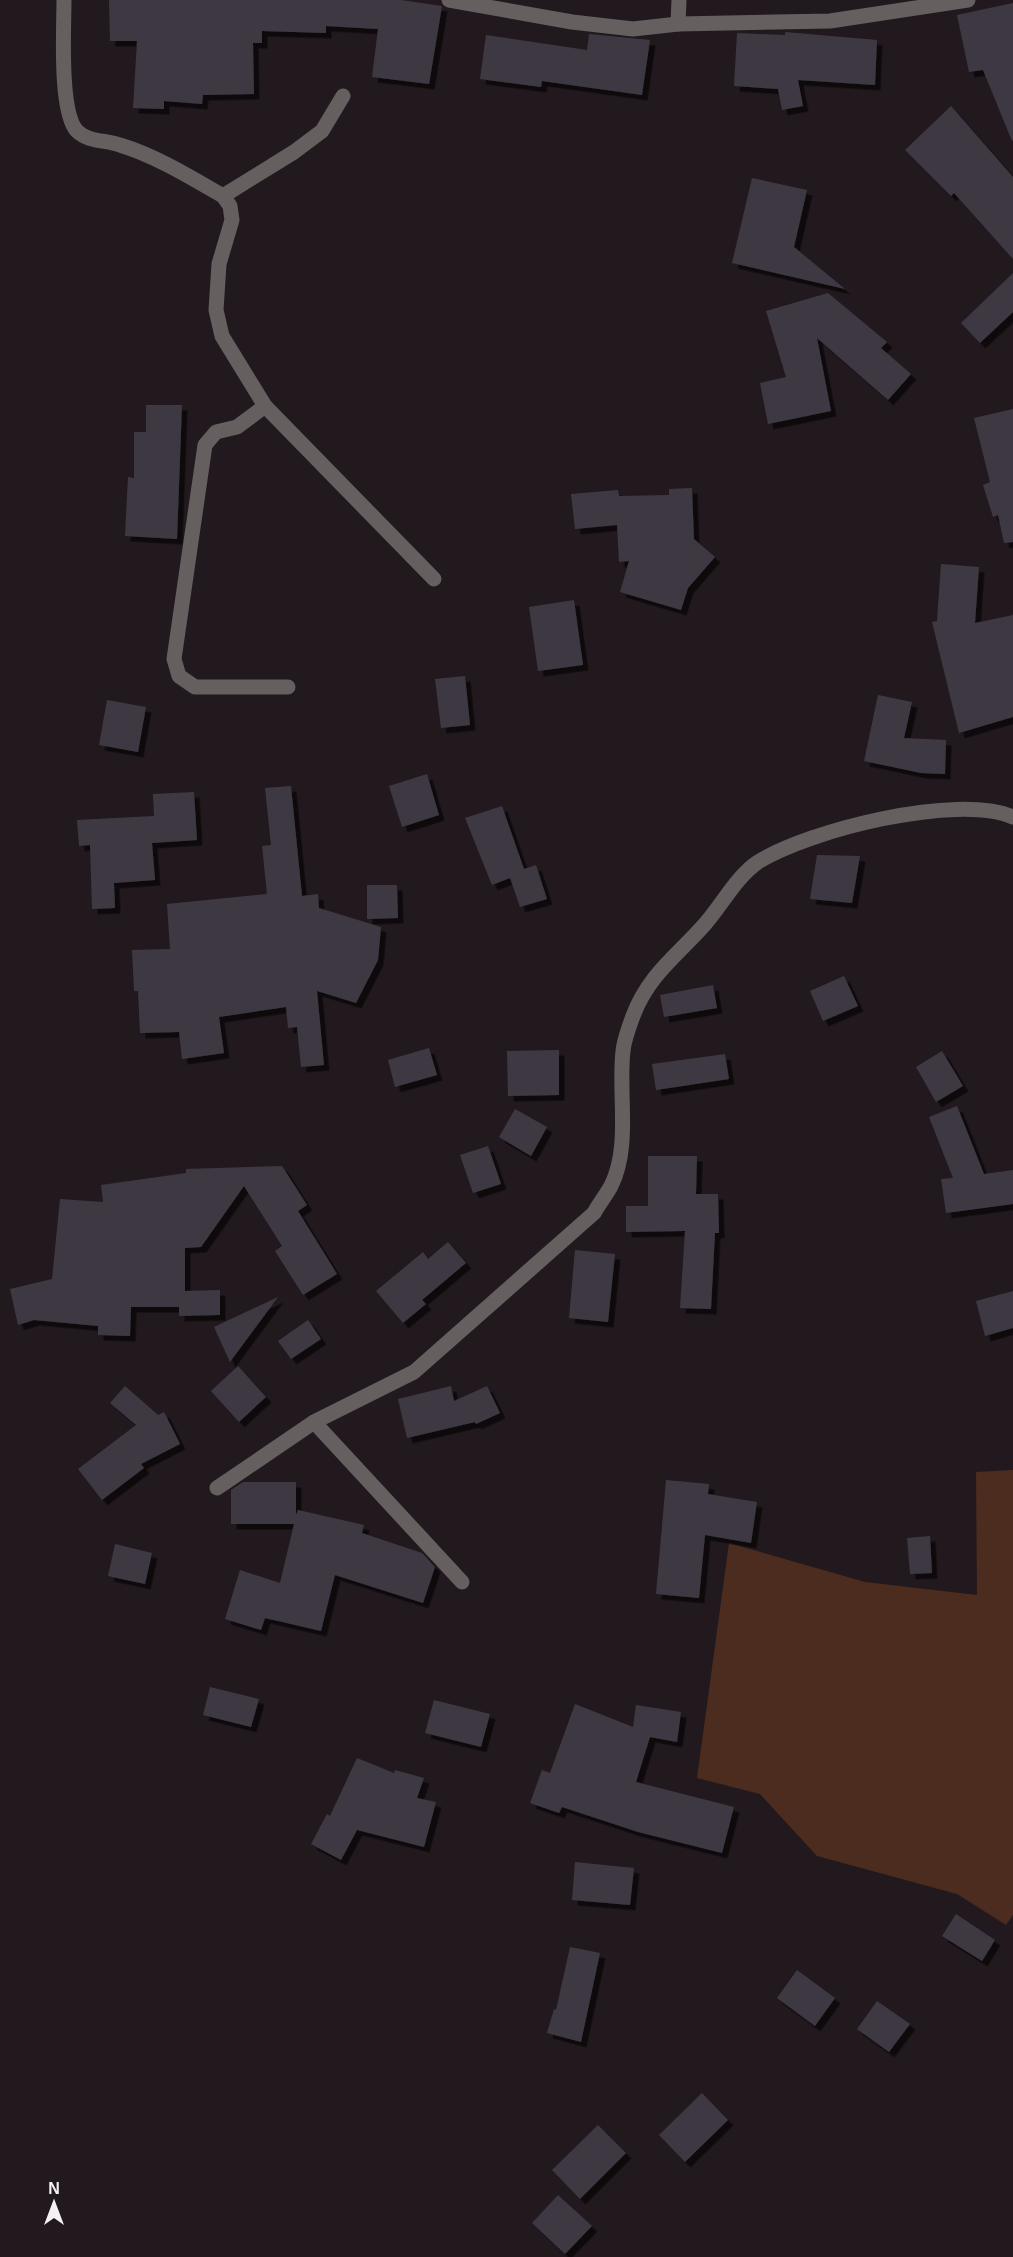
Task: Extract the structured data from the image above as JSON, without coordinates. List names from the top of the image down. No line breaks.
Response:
{"north":"top"}
